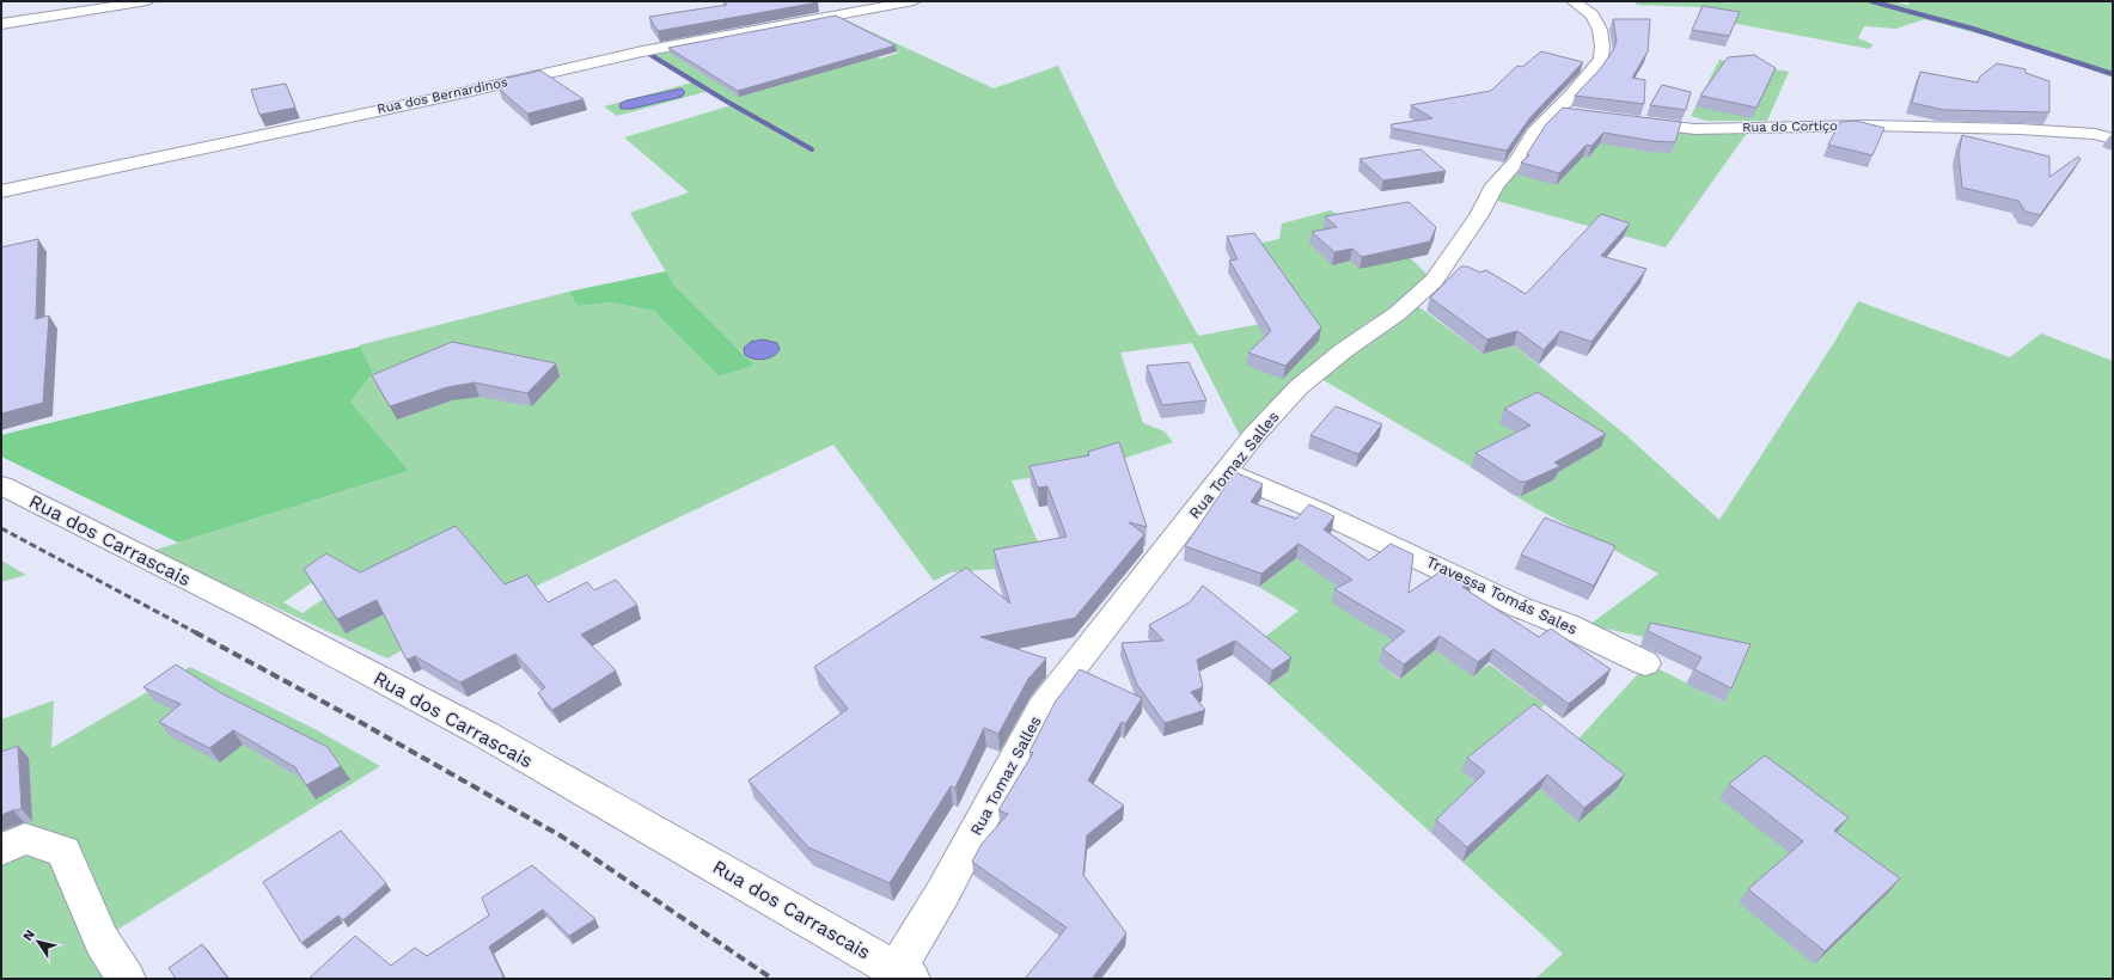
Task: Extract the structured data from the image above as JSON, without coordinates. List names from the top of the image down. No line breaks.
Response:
{"streets":{"street":["Rua dos Bernardinos","Rua do Cortiço","Rua Tomaz Salles","Rua dos Carrascais","Travessa Tomás Sales"]},"crossings":[["Rua Tomaz Salles","Rua dos Carrascais"],["Rua Tomaz Salles","Travessa Tomás Sales"]],"north":"top left"}
